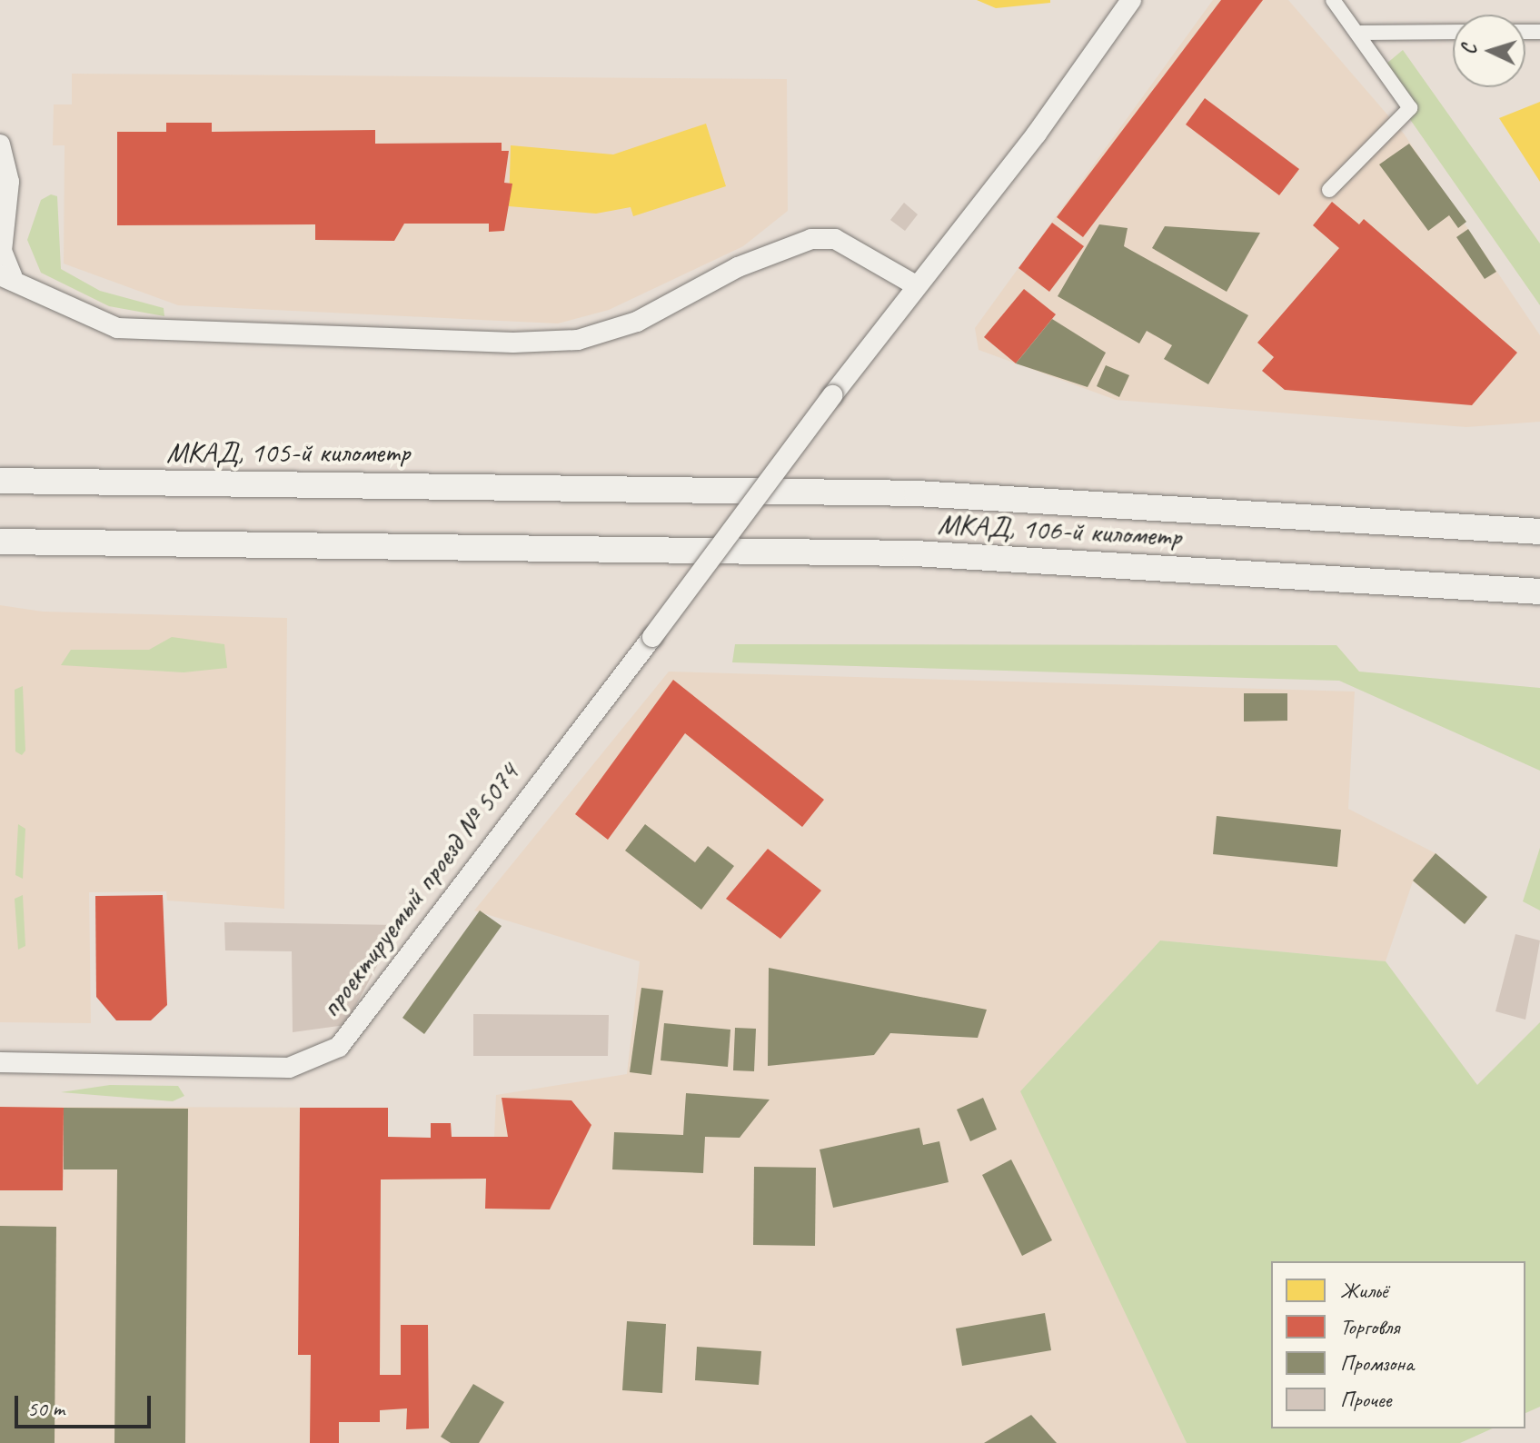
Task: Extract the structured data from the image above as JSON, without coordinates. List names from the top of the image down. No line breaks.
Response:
{"streets":{"highway":["МКАД, 105-й километр","МКАД, 106-й километр"],"street":["проектируемый проезд № 5074"]},"crossings":[["МКАД, 105-й километр","МКАД, 106-й километр"]],"legend":["Жильё","Торговля","Промзона","Прочее"],"scale_bar":"50 m","north":"left"}
